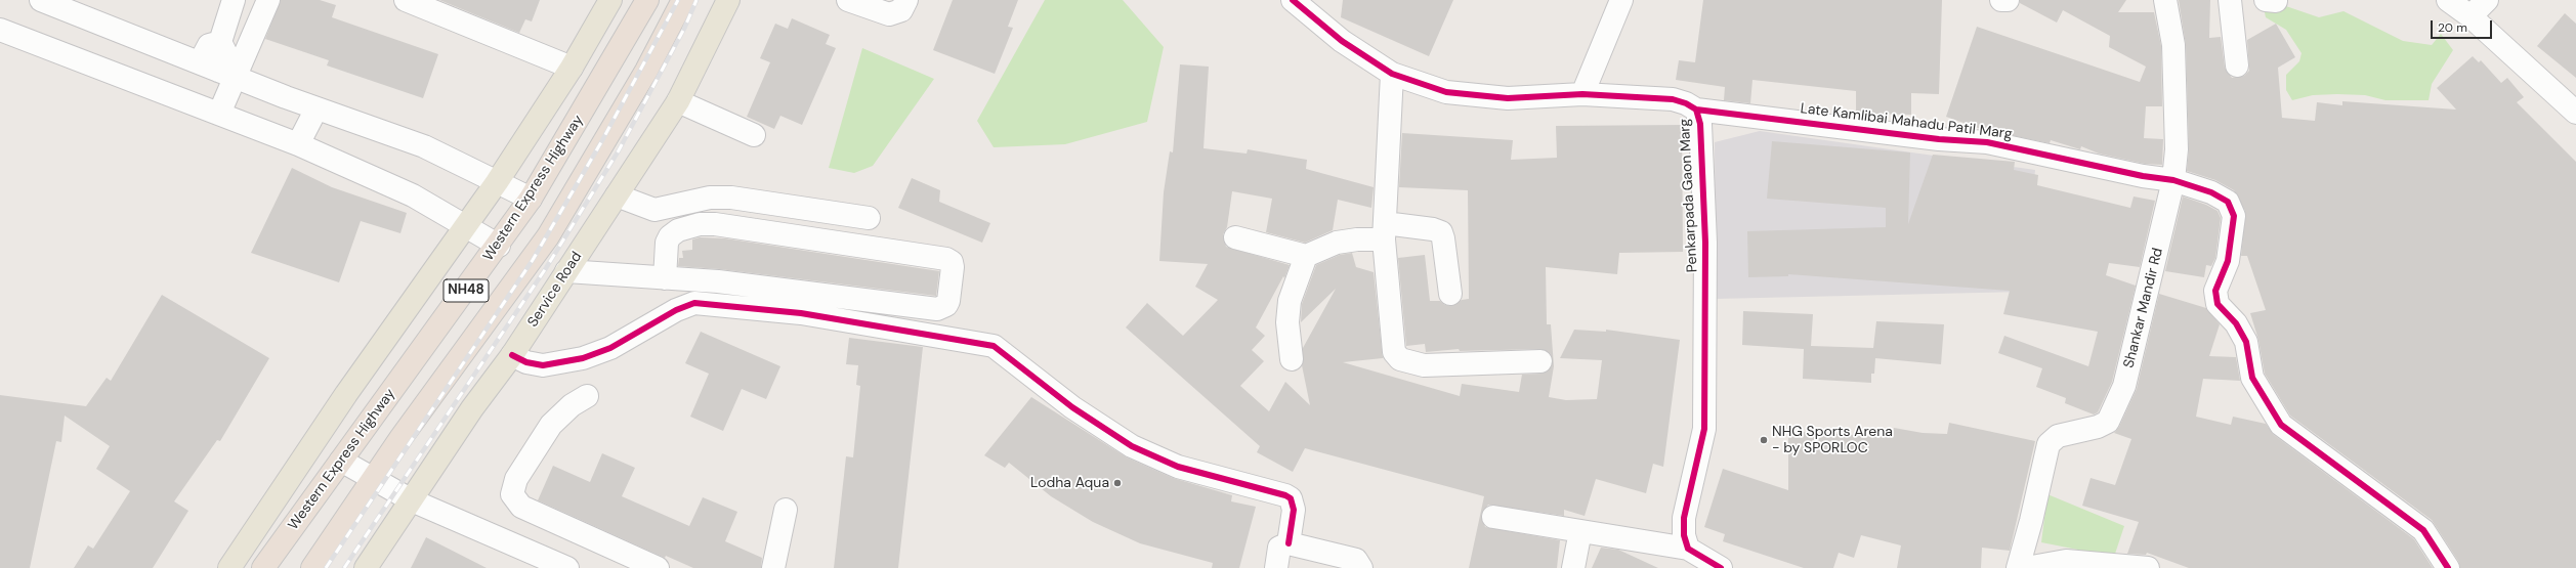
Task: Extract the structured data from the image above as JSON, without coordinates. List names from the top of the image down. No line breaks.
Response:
{"streets":{"highway":["Western Express Highway","NH48"],"main road":["Service Road"],"street":["Late Kamlibai Mahadu Patil Marg","Penkarpada Gaon Marg","Shankar Mandir Rd"]},"crossings":[["Late Kamlibai Mahadu Patil Marg","Penkarpada Gaon Marg"],["Late Kamlibai Mahadu Patil Marg","Shankar Mandir Rd"]],"places":["NHG Sports Arena - by SPORLOC","Lodha Aqua"],"scale_bar":"20 m"}
